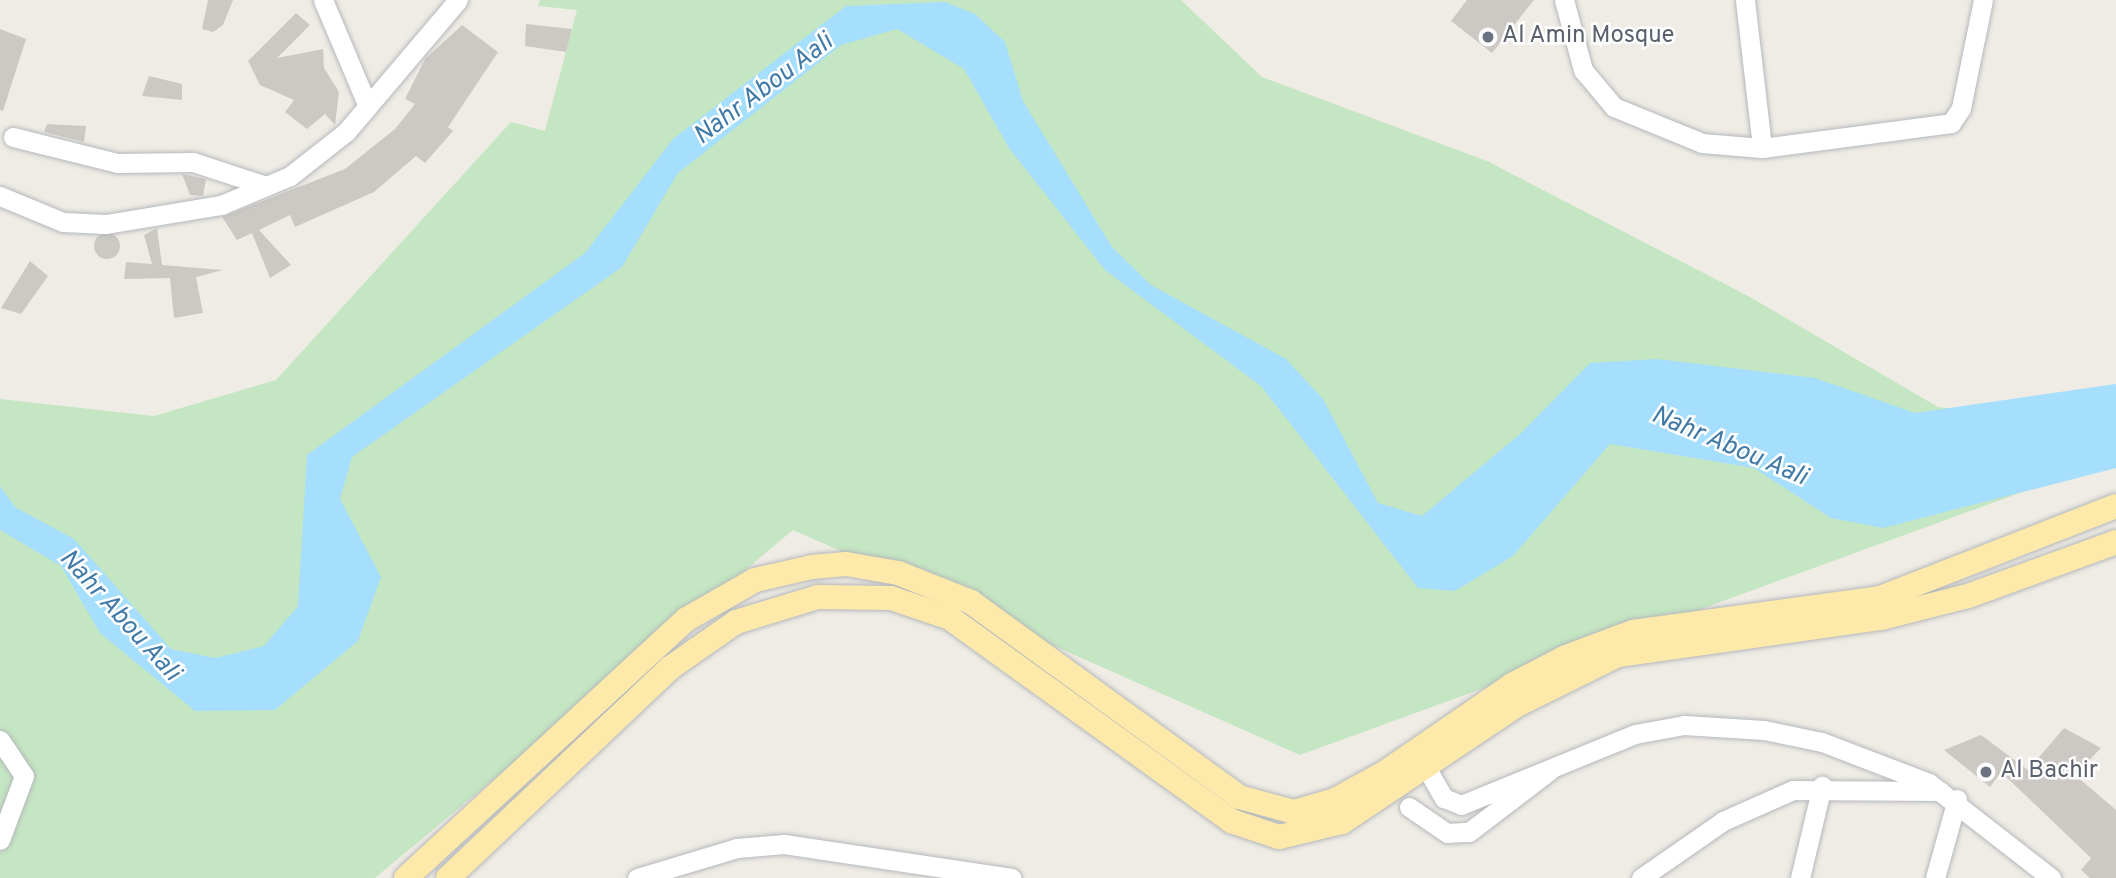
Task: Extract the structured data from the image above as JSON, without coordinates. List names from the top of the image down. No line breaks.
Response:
{"water":["Nahr Abou Aali"],"places":["Al Amin Mosque","Al Bachir"]}
